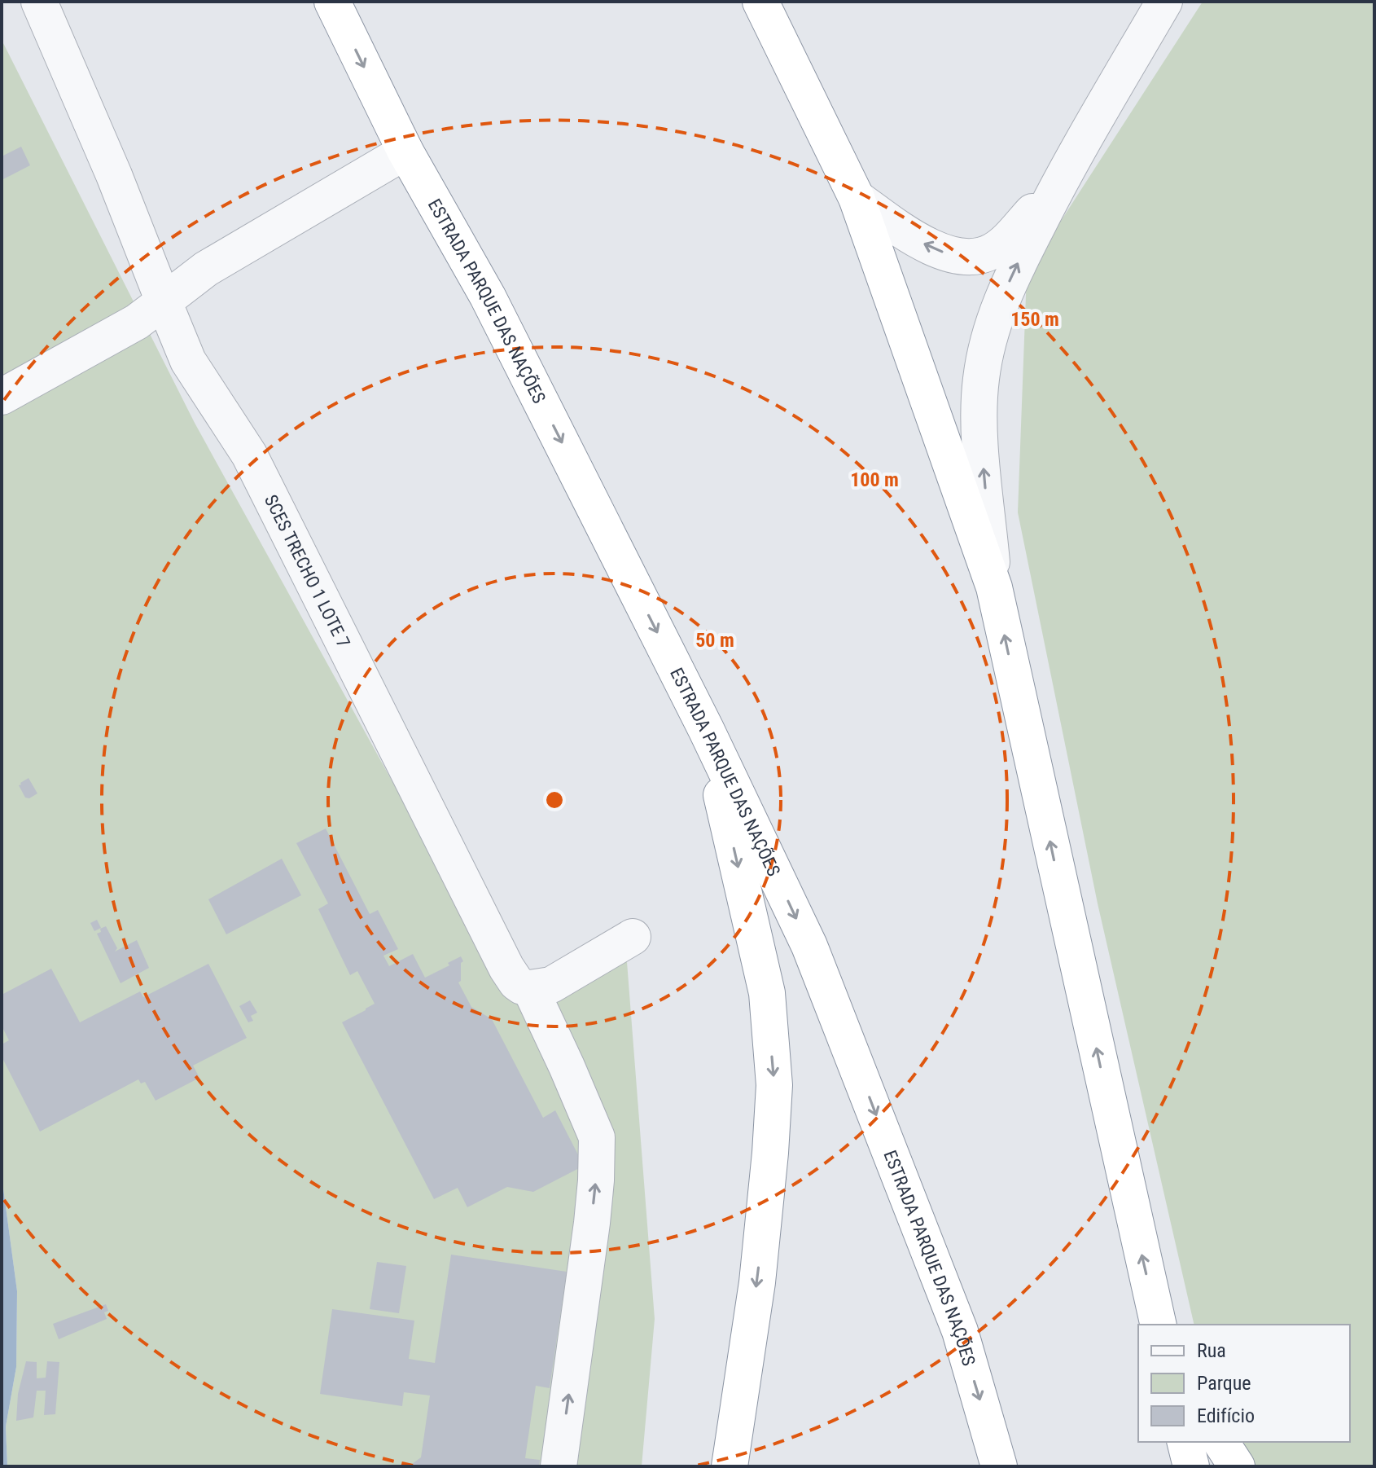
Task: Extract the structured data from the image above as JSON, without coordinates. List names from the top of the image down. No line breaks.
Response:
{"streets":{"highway":["ESTRADA PARQUE DAS NAÇÕES"],"street":["SCES TRECHO 1 LOTE 7"]},"legend":["Rua","Parque","Edifício"],"rings":["150 m","100 m","50 m"]}
